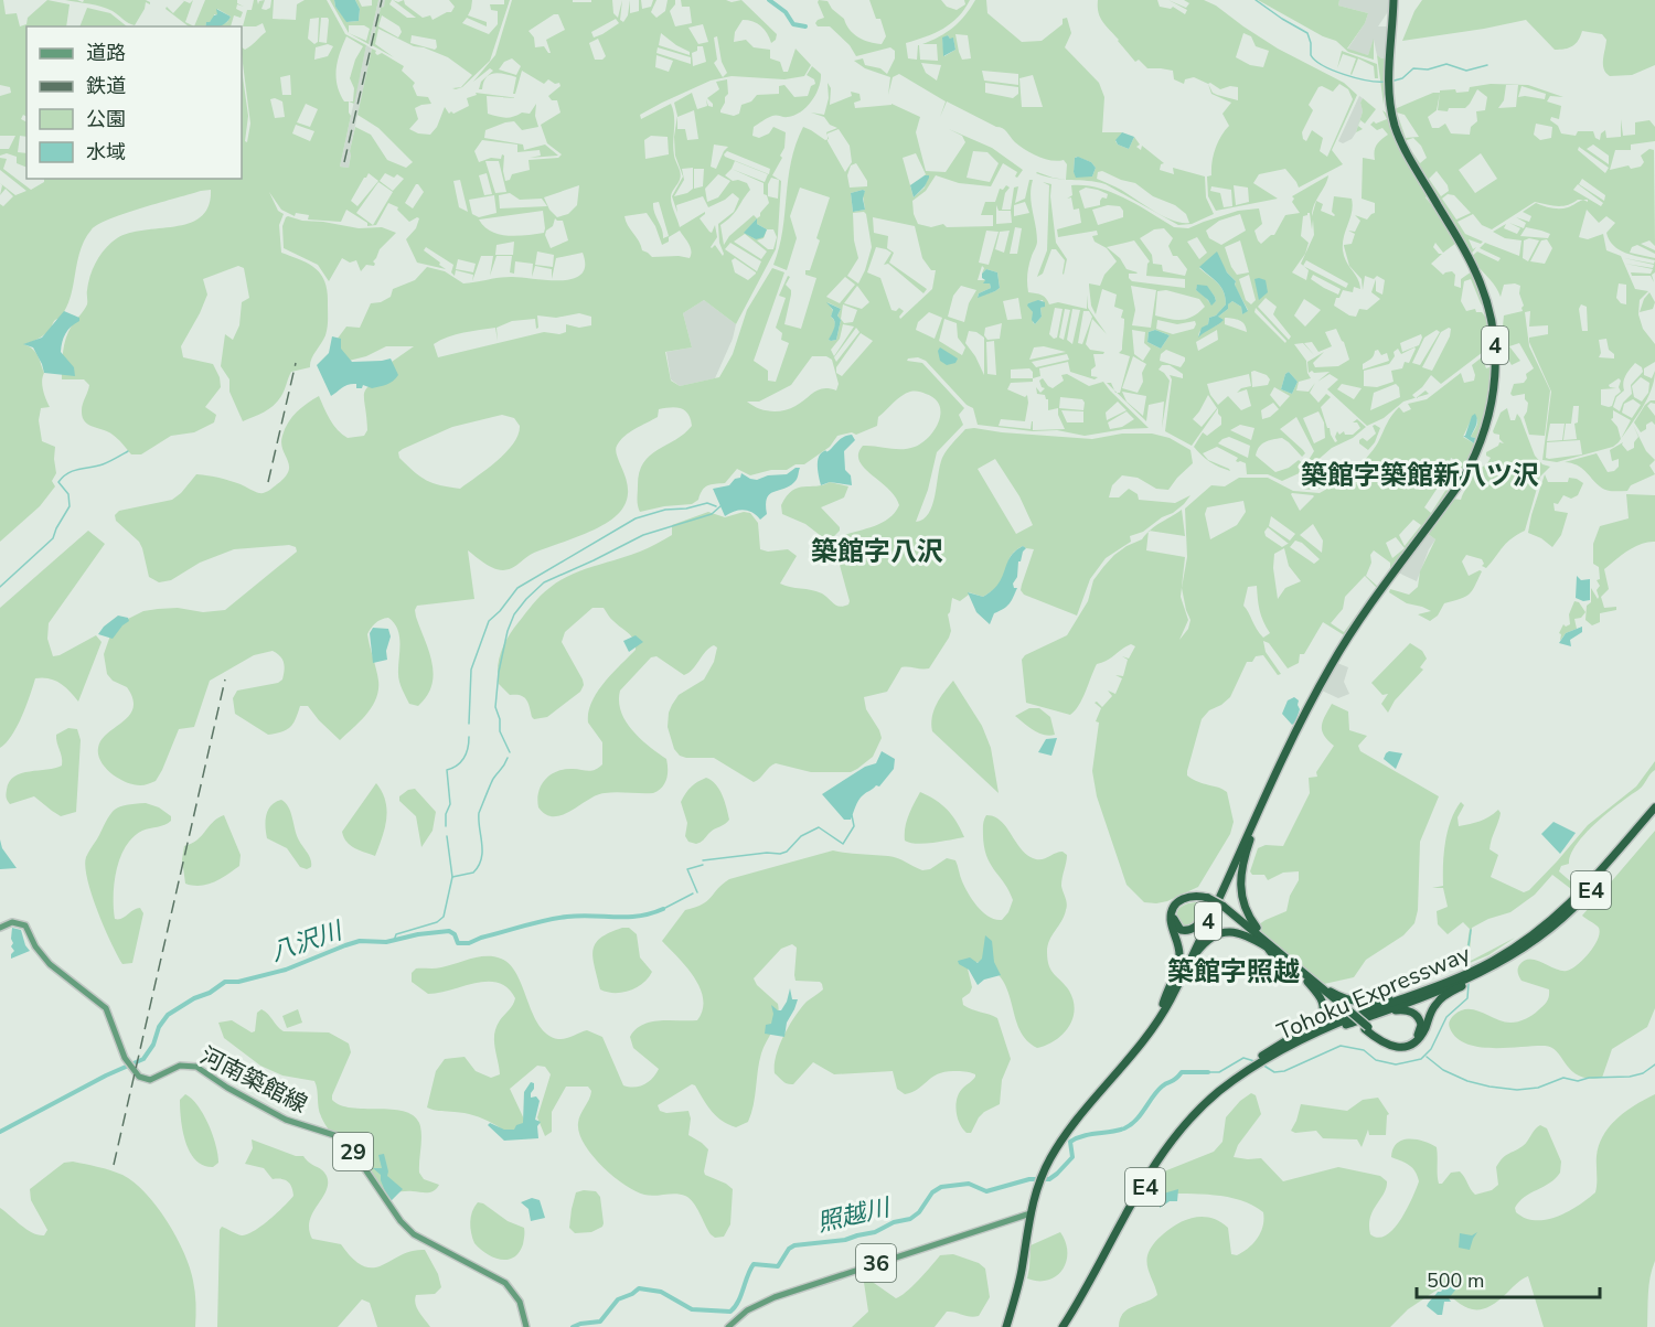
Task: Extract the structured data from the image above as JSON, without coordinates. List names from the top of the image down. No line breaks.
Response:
{"streets":{"highway":["4","E4","Tohoku Expressway"],"main road":["河南築館線","29","36"]},"crossings":[["4","36"],["E4","Tohoku Expressway"]],"districts":["築館字築館新八ツ沢","築館字八沢","築館字照越"],"water":["八沢川","照越川"],"legend":["道路","鉄道","公園","水域"],"scale_bar":"500 m"}
